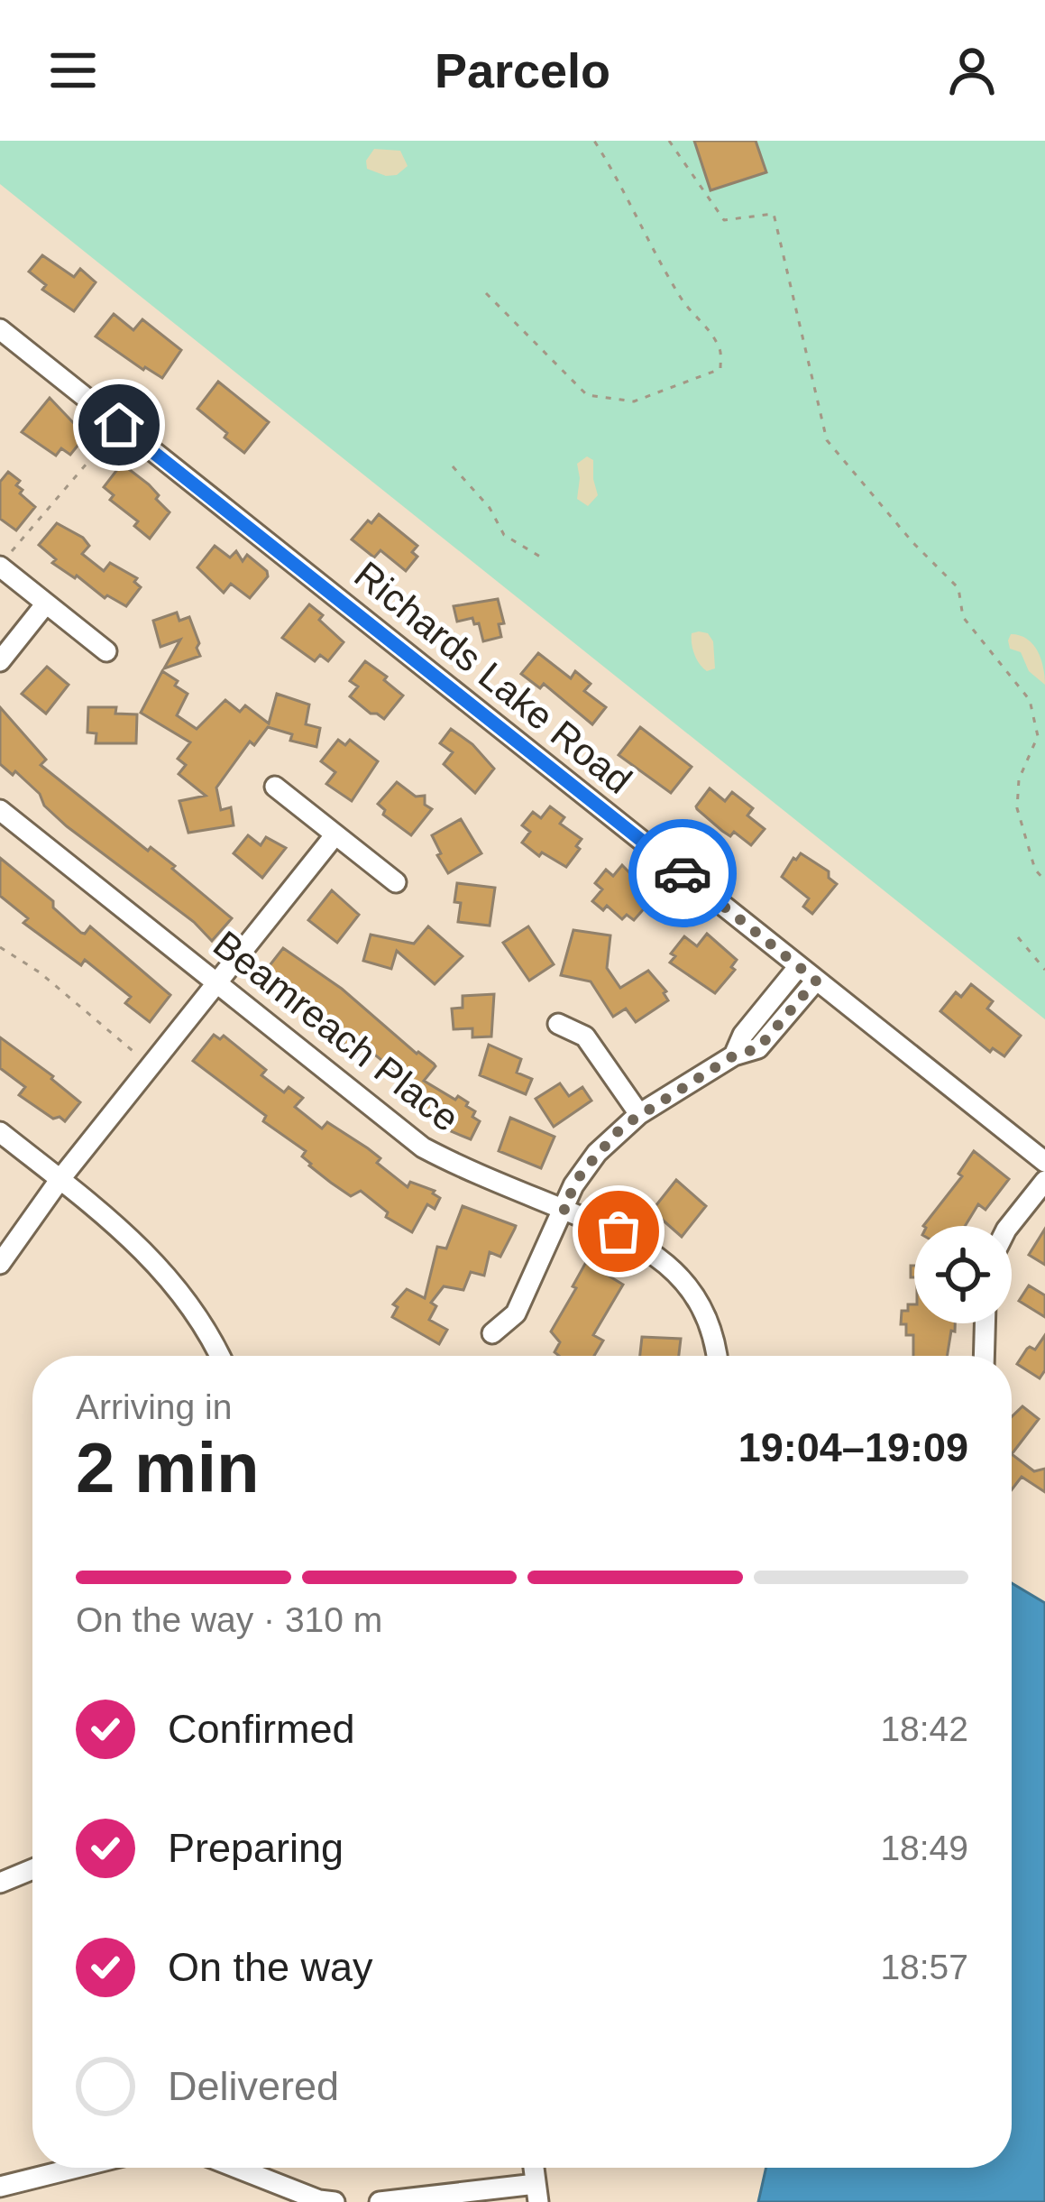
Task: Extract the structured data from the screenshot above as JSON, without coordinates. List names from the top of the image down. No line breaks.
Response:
{"streets":{"street":["Richards Lake Road","Beamreach Place"]},"page":{"header":"Parcelo","heading":["2 min","Arriving in","19:04–19:09"],"bar":"On the way · 310 m","list":[["Confirmed","18:42"],["Preparing","18:49"],["On the way","18:57"],"Delivered"]}}
